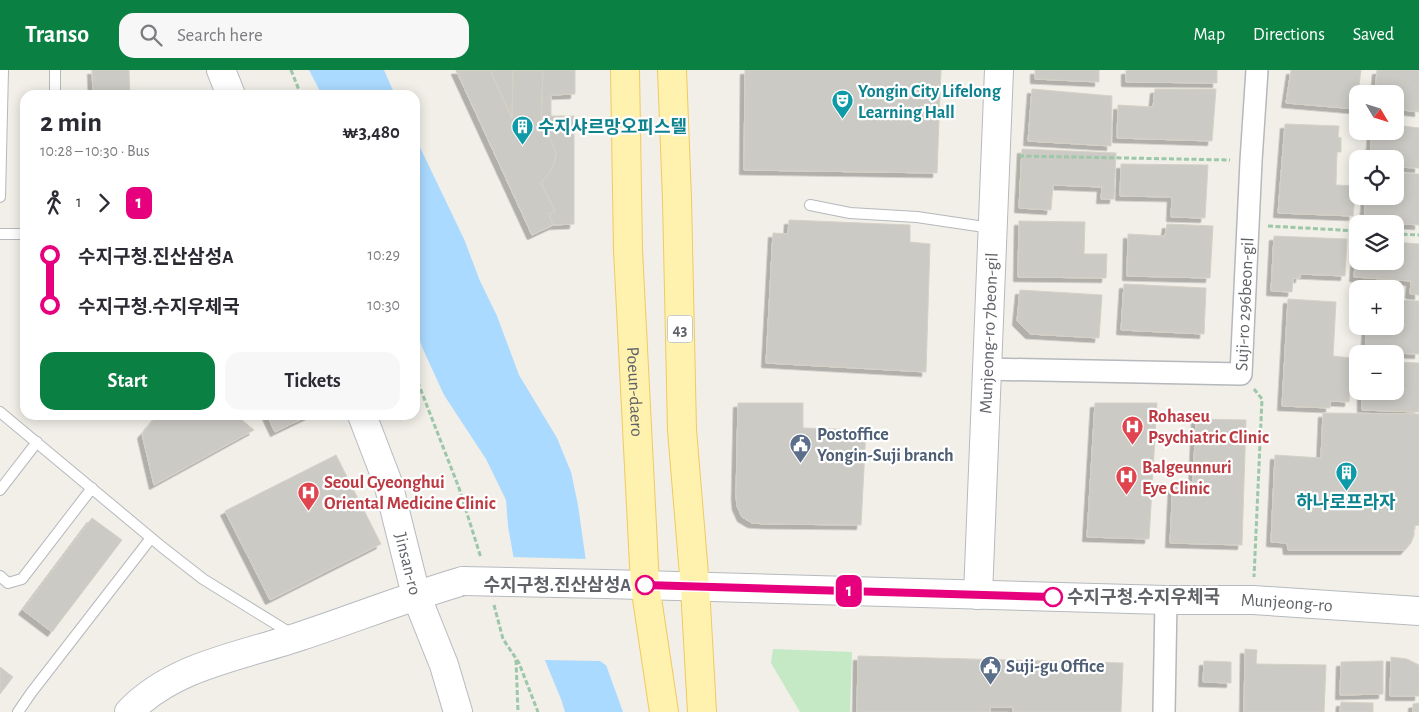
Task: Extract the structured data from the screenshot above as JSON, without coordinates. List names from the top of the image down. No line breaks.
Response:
{"streets":{"main road":["43","Poeun-daero"],"street":["Suji-ro 296beon-gil","Munjeong-ro 7beon-gil","Jinsan-ro","Munjeong-ro"]},"crossings":[["Suji-ro 296beon-gil","Munjeong-ro 7beon-gil"],["43","Munjeong-ro"],["Munjeong-ro 7beon-gil","Munjeong-ro"],["Poeun-daero","Munjeong-ro"],["Jinsan-ro","Munjeong-ro"]],"places":{"theatre":["Yongin City Lifelong Learning Hall"],"building":["수지샤르망오피스텔","하나로프라자"],"hospital":["Rohaseu Psychiatric Clinic","Balgeunnuri Eye Clinic","Seoul Gyeonghui Oriental Medicine Clinic"],"public building":["Postoffice Yongin-Suji branch","Suji-gu Office"],"other":["수지구청.진산삼성A","수지구청.수지우체국"]},"lines":["bus line 1"],"north":"bottom right","page":{"header":"Transo","search":"Search here","nav":["Map","Directions","Saved"],"on_map":"1","map_buttons":["+","−"],"heading":["2 min","10:28 – 10:30 · Bus","₩3,480"],"legs":["1","1"],"list":[{"name":"수지구청.진산삼성A","value":"10:29"},{"name":"수지구청.수지우체국","value":"10:30"}],"buttons":["Start","Tickets"]}}
